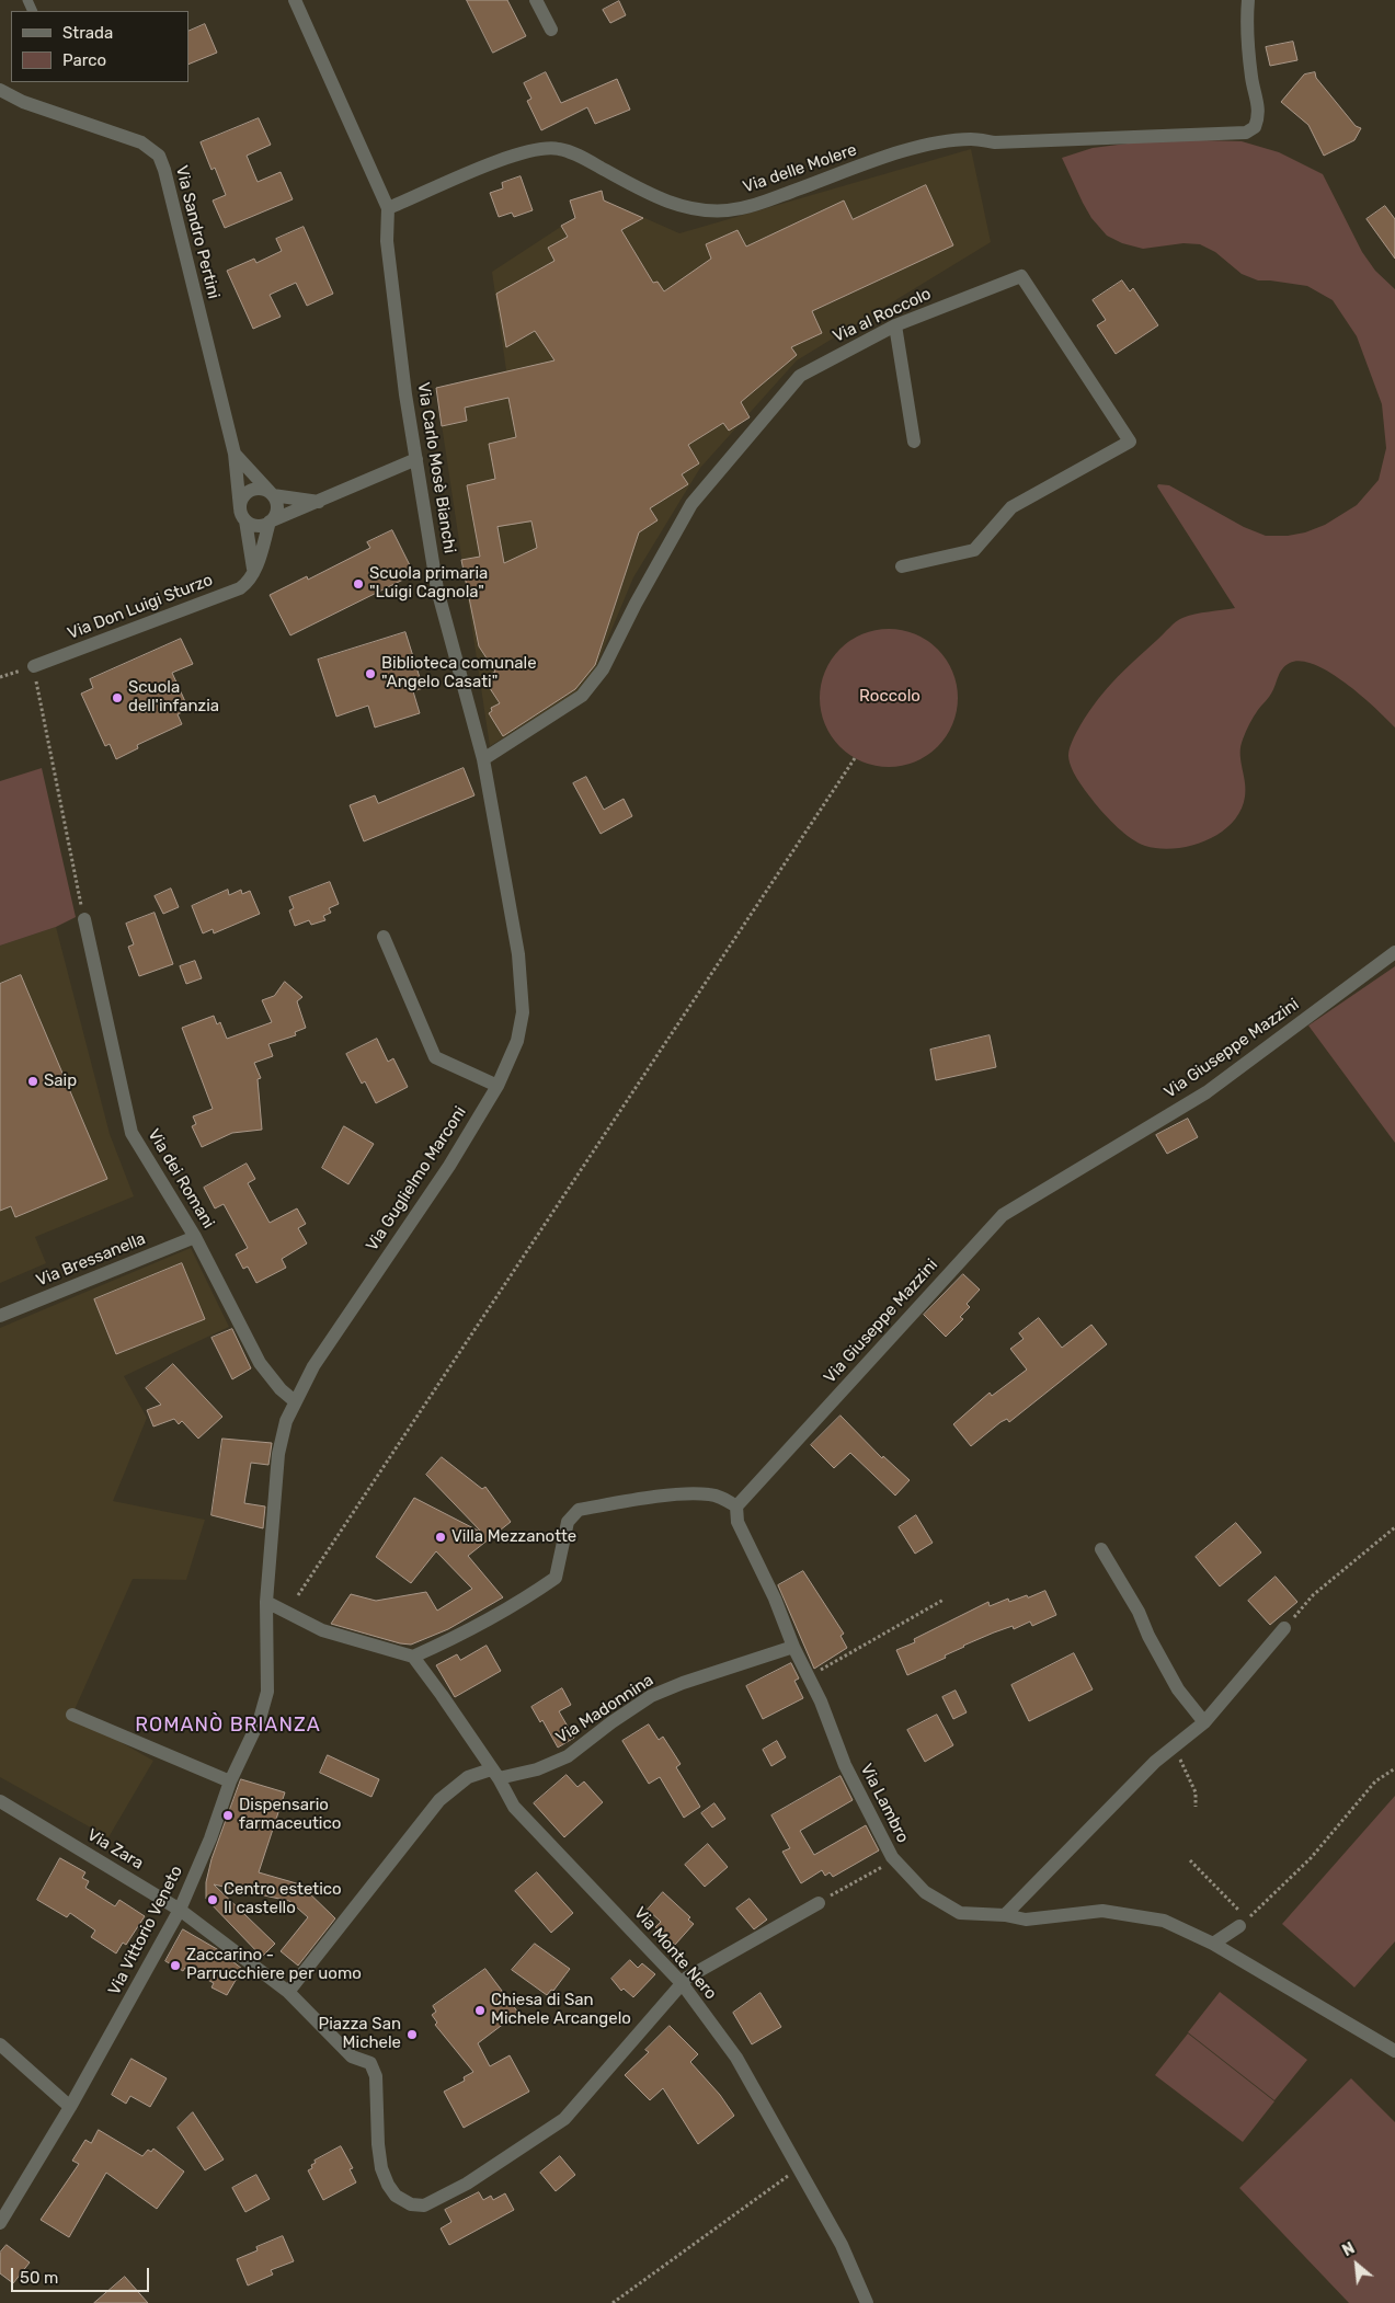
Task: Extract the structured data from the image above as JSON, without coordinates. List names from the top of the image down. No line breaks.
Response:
{"streets":{"street":["Via delle Molere","Via Sandro Pertini","Via al Roccolo","Via Carlo Mosè Bianchi","Via Don Luigi Sturzo","Via Giuseppe Mazzini","Via dei Romani","Via Guglielmo Marconi","Via Bressanella","Via Madonnina","Via Lambro","Via Zara","Via Vittorio Veneto","Via Monte Nero"]},"crossings":[["Via delle Molere","Via Carlo Mosè Bianchi"],["Via Sandro Pertini","Via Don Luigi Sturzo"],["Via al Roccolo","Via Carlo Mosè Bianchi"],["Via al Roccolo","Via Guglielmo Marconi"],["Via Carlo Mosè Bianchi","Via Guglielmo Marconi"],["Via Giuseppe Mazzini","Via Lambro"],["Via dei Romani","Via Guglielmo Marconi"],["Via dei Romani","Via Bressanella"],["Via Guglielmo Marconi","Via Vittorio Veneto"],["Via Madonnina","Via Lambro"],["Via Madonnina","Via Zara"],["Via Madonnina","Via Monte Nero"],["Via Zara","Via Vittorio Veneto"],["Via Zara","Via Monte Nero"]],"districts":["ROMANÒ BRIANZA"],"parks":["Roccolo"],"places":["Scuola primaria \"Luigi Cagnola\"","Biblioteca comunale \"Angelo Casati\"","Scuola dell'infanzia","Saip","Villa Mezzanotte","Dispensario farmaceutico","Centro estetico Il castello","Zaccarino - Parrucchiere per uomo","Chiesa di San Michele Arcangelo","Piazza San Michele"],"legend":["Strada","Parco"],"scale_bar":"50 m","north":"top left"}
